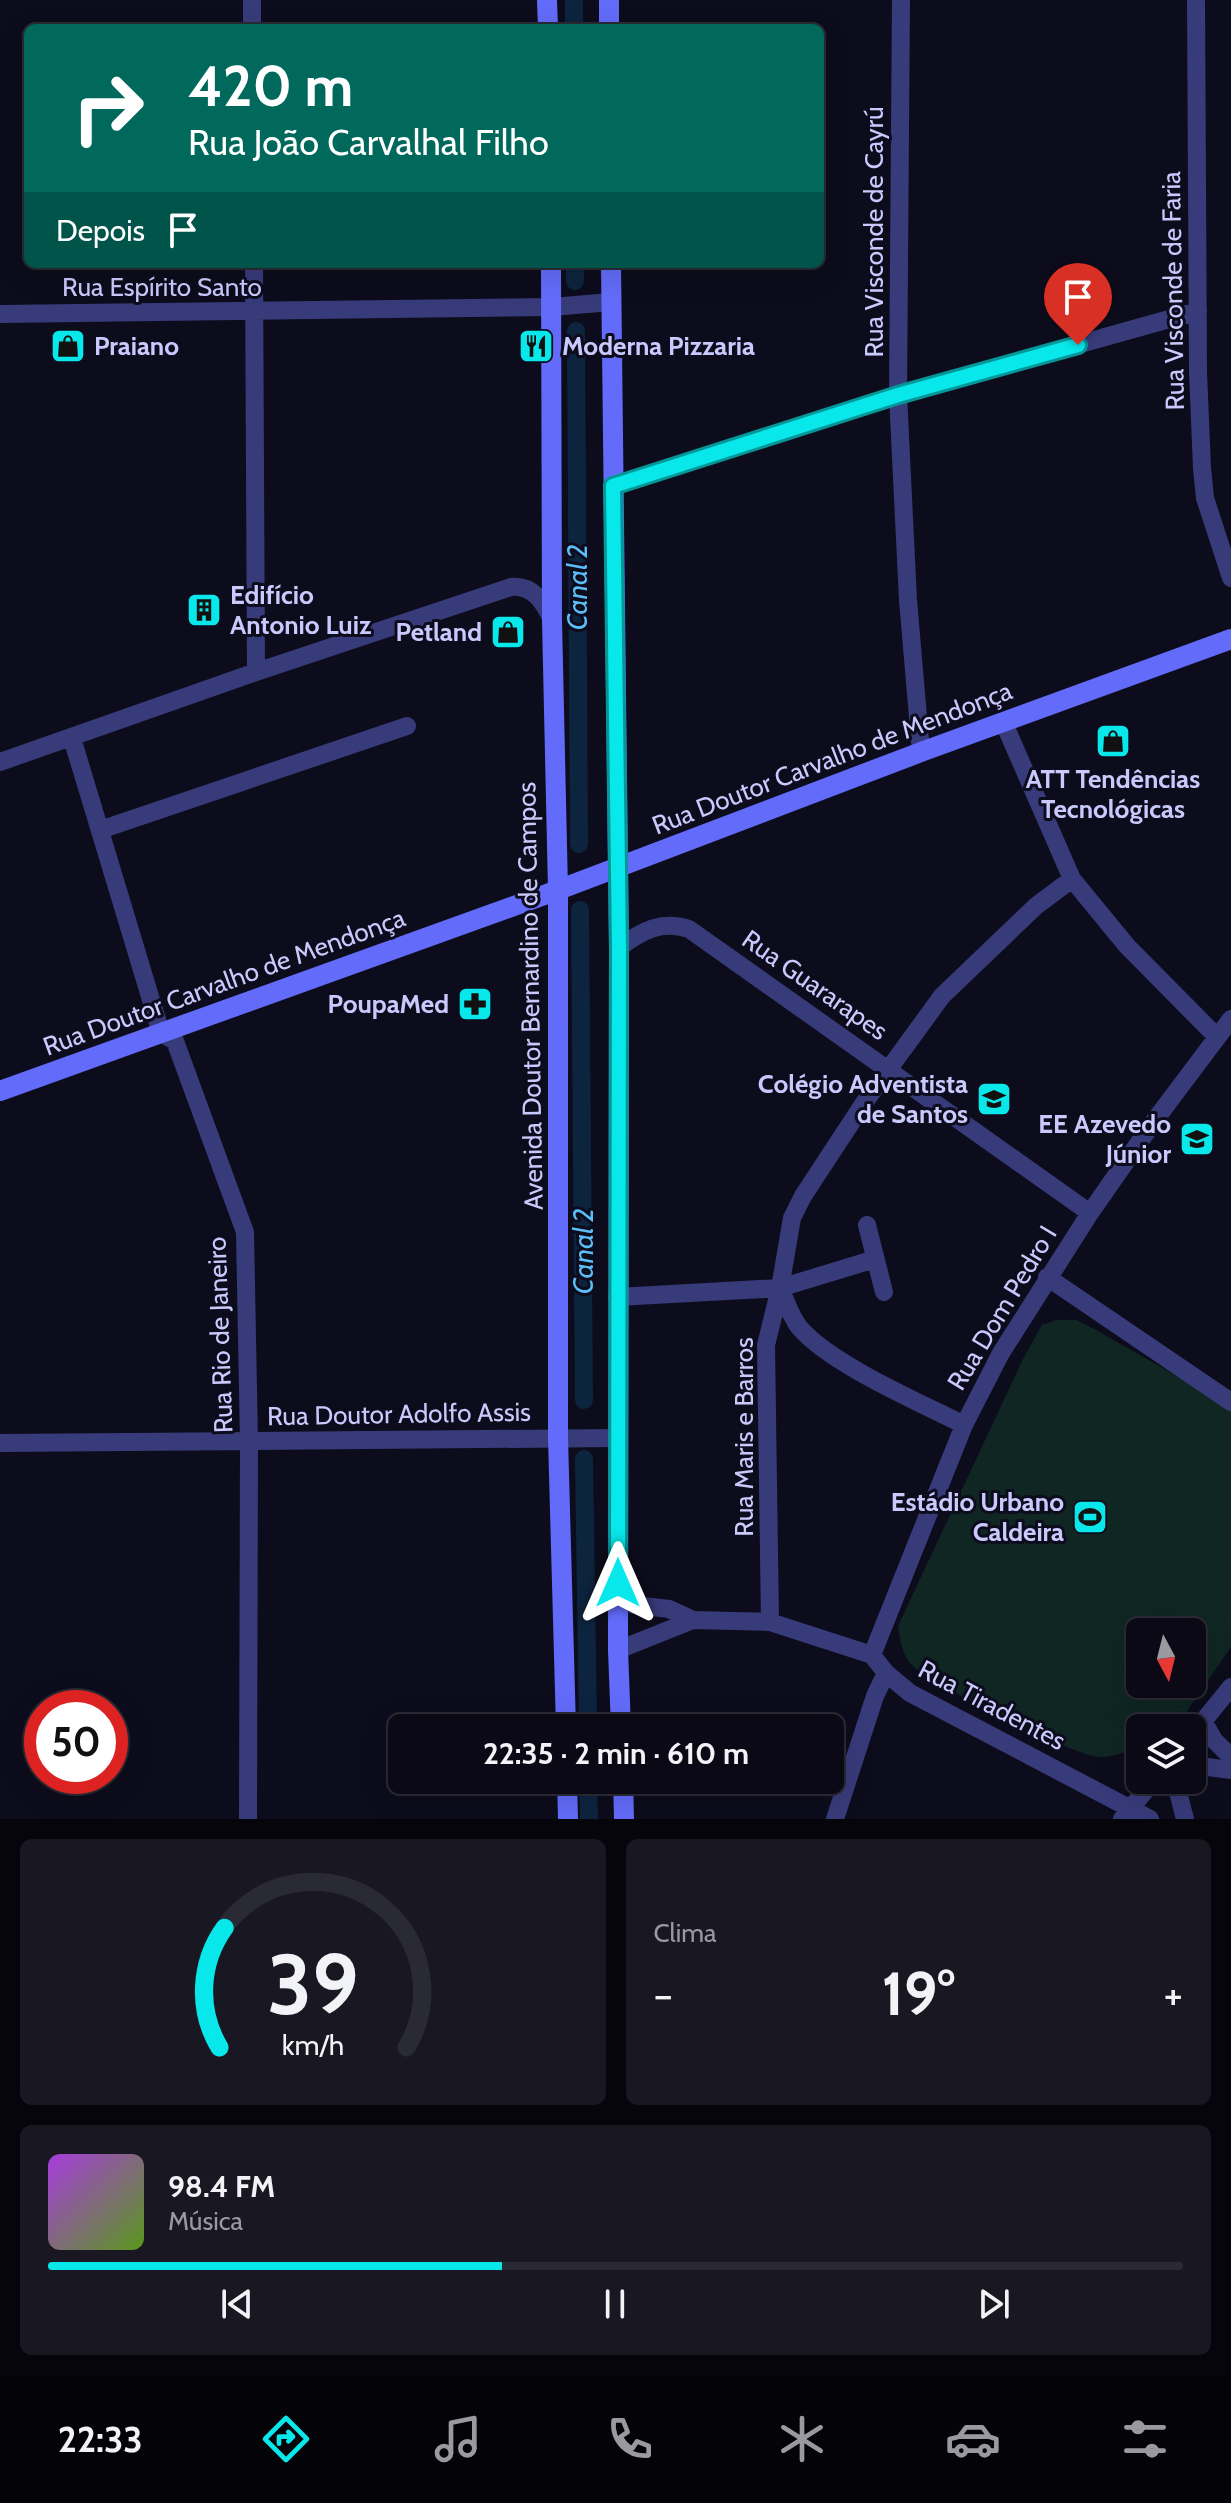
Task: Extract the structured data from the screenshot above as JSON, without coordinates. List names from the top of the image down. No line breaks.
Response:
{"streets":{"main road":["Rua Doutor Carvalho de Mendonça","Avenida Doutor Bernardino de Campos"],"street":["Rua Visconde de Cayrú","Rua Espírito Santo","Rua Visconde de Faria","Rua Guararapes","Rua Dom Pedro I","Rua Rio de Janeiro","Rua Doutor Adolfo Assis","Rua Maris e Barros","Rua Tiradentes"]},"crossings":[["Rua Visconde de Cayrú","Rua Doutor Carvalho de Mendonça"],["Rua Espírito Santo","Avenida Doutor Bernardino de Campos"],["Rua Doutor Carvalho de Mendonça","Avenida Doutor Bernardino de Campos"],["Rua Doutor Carvalho de Mendonça","Rua Rio de Janeiro"],["Rua Guararapes","Rua Dom Pedro I"],["Rua Guararapes","Rua Maris e Barros"],["Avenida Doutor Bernardino de Campos","Rua Doutor Adolfo Assis"],["Rua Dom Pedro I","Rua Tiradentes"],["Rua Rio de Janeiro","Rua Doutor Adolfo Assis"]],"water":["Canal 2"],"places":{"shop":["Praiano","Petland","ATT Tendências Tecnológicas"],"restaurant":["Moderna Pizzaria"],"building":["Edifício Antonio Luiz"],"pharmacy":["PoupaMed"],"school or university":["Colégio Adventista de Santos","EE Azevedo Júnior"],"sports":["Estádio Urbano Caldeira"]},"north":"bottom","page":{"turn":["420 m","Rua João Carvalhal Filho"],"then":"Depois","limit":"50","trip":"22:35 · 2 min · 610 m","tile":"Clima","heat":["−","19°","+"],"song":["98.4 FM","Música"],"tabs":"22:33","gauge":["39","km/h"]}}
